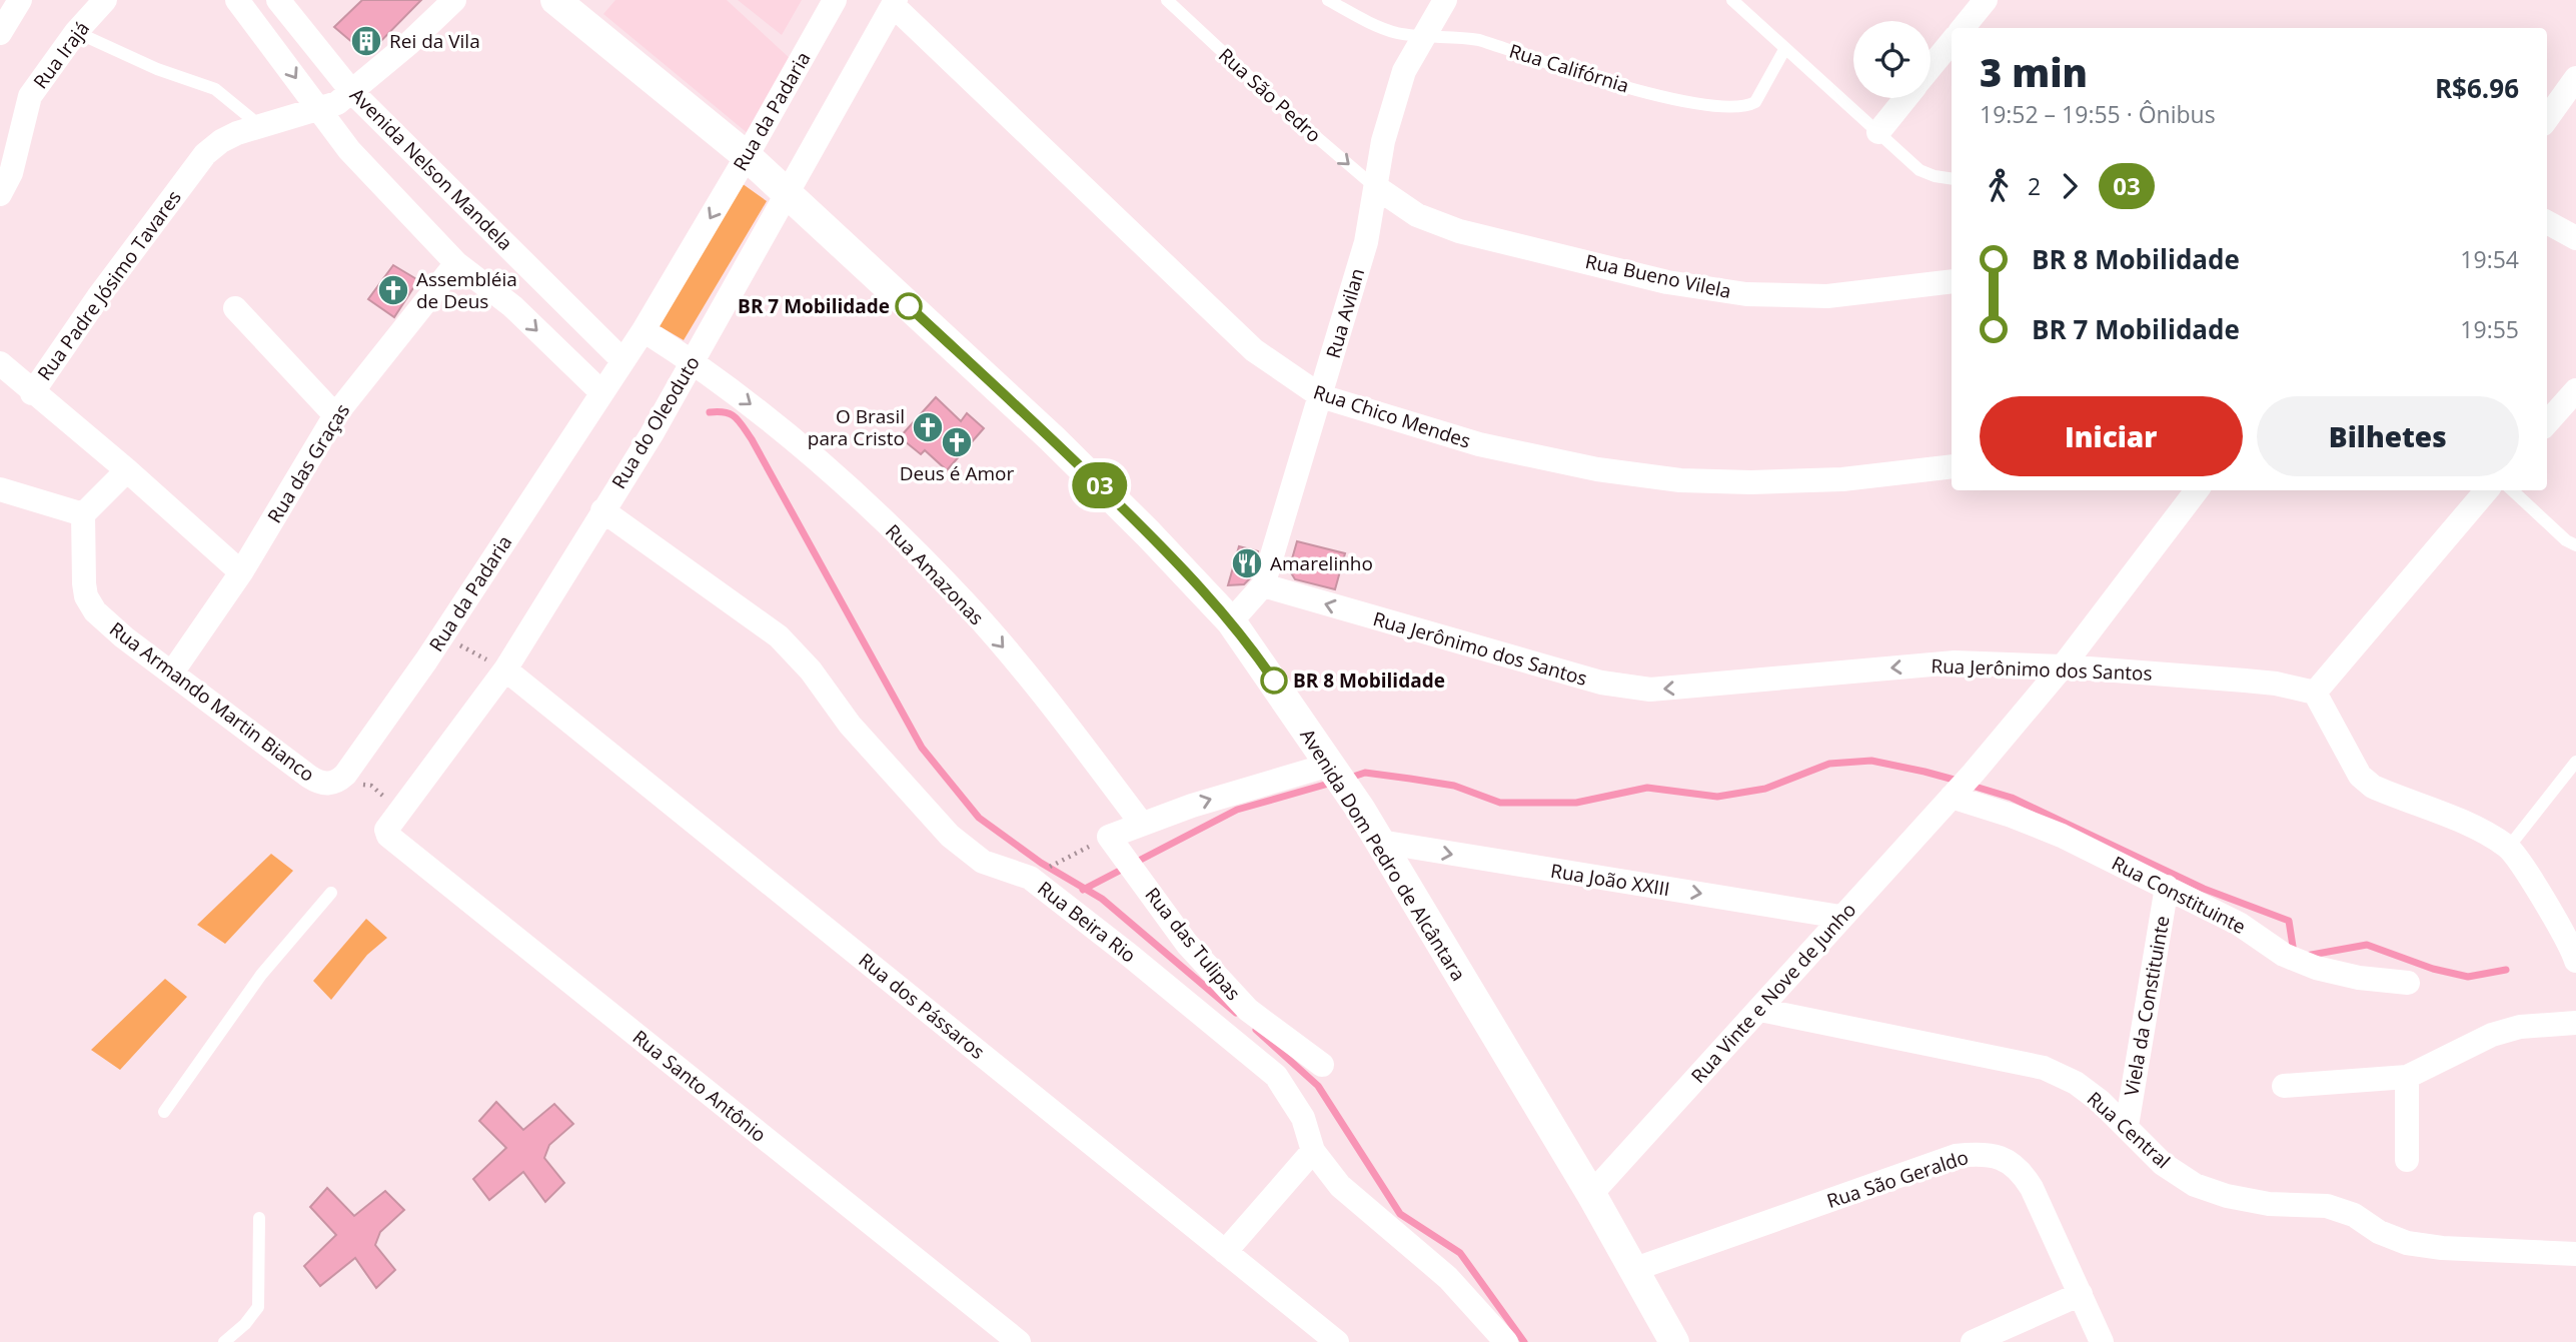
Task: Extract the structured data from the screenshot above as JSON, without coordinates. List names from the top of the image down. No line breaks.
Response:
{"streets":{"street":["Rua Irajá","Rua da Padaria","Avenida Nelson Mandela","Rua Bueno Vilela","Rua Padre Jósimo Tavares","Rua Avilan","Rua Chico Mendes","Rua do Oleoduto","Rua das Graças","Rua Amazonas","Rua Jerônimo dos Santos","Rua Armando Martin Bianco","Avenida Dom Pedro de Alcântara","Rua João XXIII","Rua Constituinte","Rua Beira Rio","Rua das Tulipas","Rua Vinte e Nove de Junho","Rua dos Pássaros","Viela da Constituinte","Rua Santo Antônio","Rua Central","Rua São Geraldo"],"lane":["Rua Califórnia","Rua São Pedro"]},"crossings":[["Rua Califórnia","Rua Avilan"],["Rua São Pedro","Rua Bueno Vilela"],["Rua São Pedro","Rua Avilan"],["Rua da Padaria","Avenida Nelson Mandela"],["Rua da Padaria","Rua Amazonas"],["Rua da Padaria","Rua Armando Martin Bianco"],["Rua da Padaria","Avenida Dom Pedro de Alcântara"],["Avenida Nelson Mandela","Rua Padre Jósimo Tavares"],["Avenida Nelson Mandela","Rua das Graças"],["Rua Bueno Vilela","Rua Avilan"],["Rua Padre Jósimo Tavares","Rua das Graças"],["Rua Avilan","Rua Chico Mendes"],["Rua Avilan","Rua Jerônimo dos Santos"],["Rua Avilan","Avenida Dom Pedro de Alcântara"],["Rua Chico Mendes","Rua do Oleoduto"],["Rua do Oleoduto","Rua Amazonas"],["Rua do Oleoduto","Avenida Dom Pedro de Alcântara"],["Rua do Oleoduto","Rua Beira Rio"],["Rua do Oleoduto","Rua dos Pássaros"],["Rua do Oleoduto","Rua Santo Antônio"],["Rua das Graças","Rua Armando Martin Bianco"],["Rua Jerônimo dos Santos","Rua Vinte e Nove de Junho"],["Avenida Dom Pedro de Alcântara","Rua João XXIII"],["Avenida Dom Pedro de Alcântara","Rua Vinte e Nove de Junho"],["Avenida Dom Pedro de Alcântara","Rua São Geraldo"],["Rua João XXIII","Rua Vinte e Nove de Junho"],["Rua Constituinte","Rua Vinte e Nove de Junho"],["Rua Constituinte","Viela da Constituinte"],["Rua Vinte e Nove de Junho","Rua Central"],["Viela da Constituinte","Rua Central"]],"one_way":["Rua São Pedro","Rua Amazonas","Rua Jerônimo dos Santos","Rua João XXIII"],"places":{"building":["Rei da Vila"],"church":["Assembléia de Deus","O Brasil para Cristo","Deus é Amor"],"other":["BR 7 Mobilidade","BR 8 Mobilidade"],"restaurant":["Amarelinho"]},"lines":["bus line 03"],"page":{"on_map":"03","heading":["3 min","19:52 – 19:55 · Ônibus","R$6.96"],"legs":["2","03"],"list":[{"name":"BR 8 Mobilidade","value":"19:54"},{"name":"BR 7 Mobilidade","value":"19:55"}],"buttons":["Iniciar","Bilhetes"]}}
